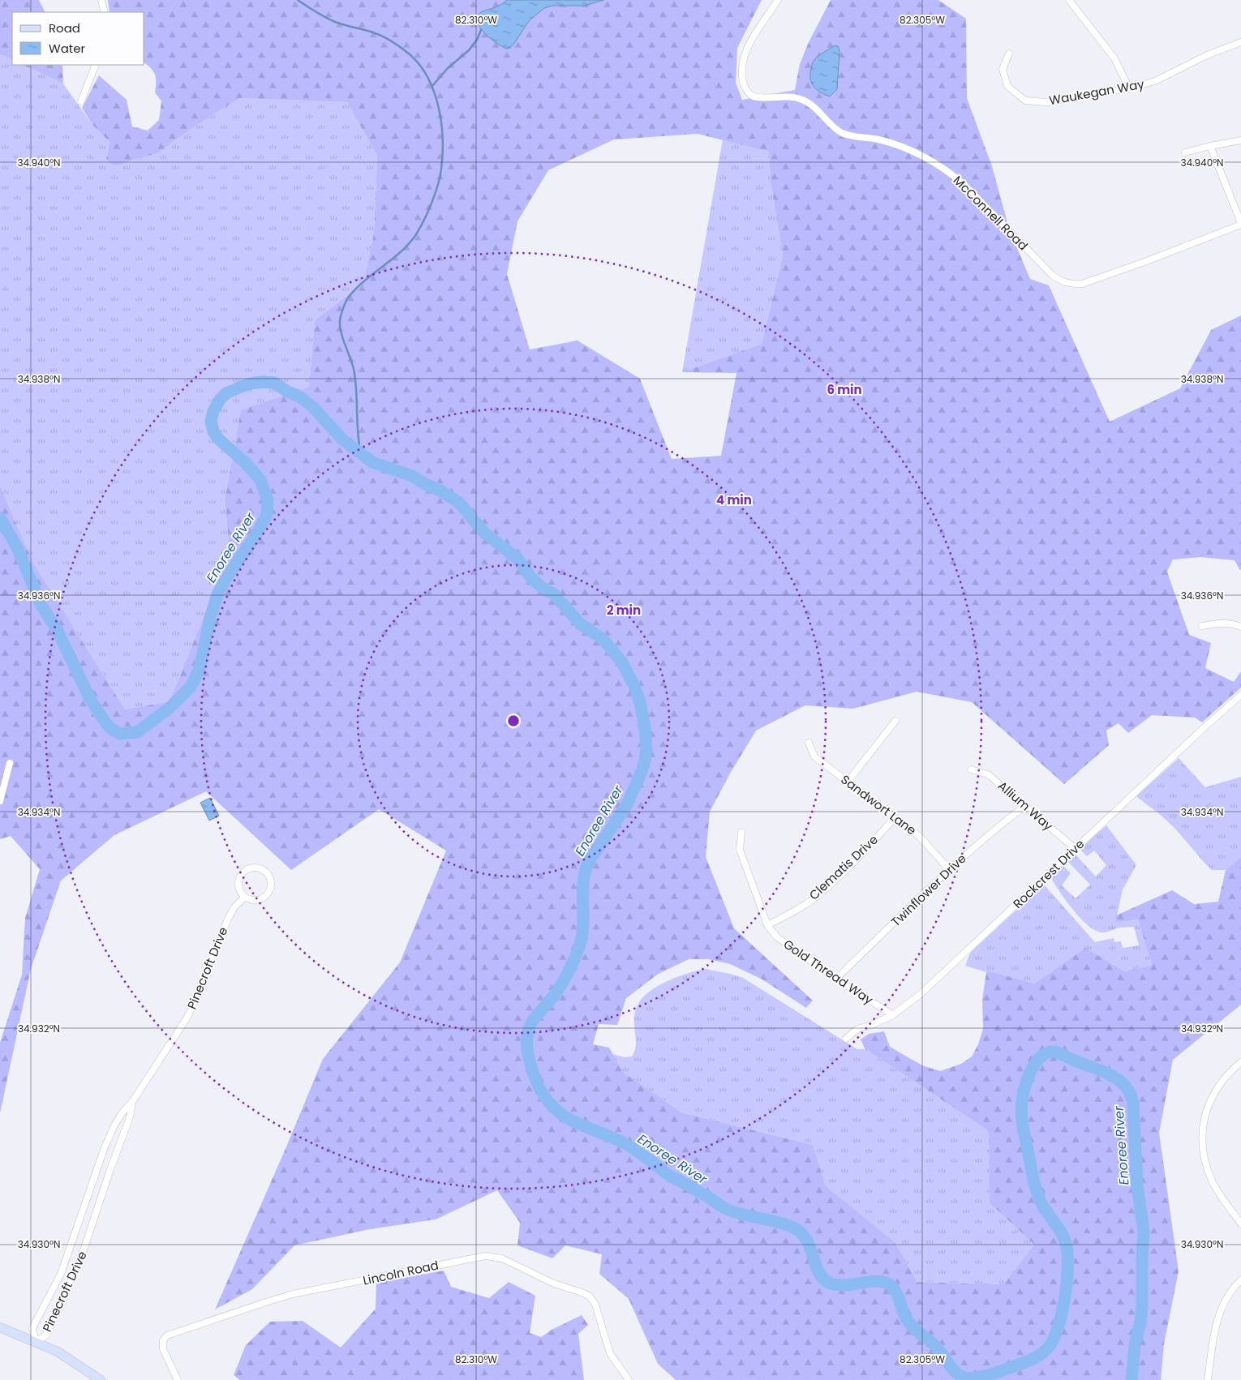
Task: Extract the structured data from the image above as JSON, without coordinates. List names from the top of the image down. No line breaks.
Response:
{"streets":{"street":["Waukegan Way","McConnell Road","Sandwort Lane","Allium Way","Clematis Drive","Rockcrest Drive","Twinflower Drive","Pinecroft Drive","Gold Thread Way","Lincoln Road"]},"crossings":[["Sandwort Lane","Clematis Drive"],["Sandwort Lane","Twinflower Drive"],["Allium Way","Rockcrest Drive"],["Allium Way","Twinflower Drive"],["Clematis Drive","Gold Thread Way"],["Rockcrest Drive","Gold Thread Way"],["Twinflower Drive","Gold Thread Way"]],"water":["Enoree River"],"legend":["Road","Water"],"coordinates":["82.310°W","82.305°W","34.940°N","34.938°N","34.936°N","34.934°N","34.932°N","34.930°N"],"rings":["6 min","4 min","2 min"]}
